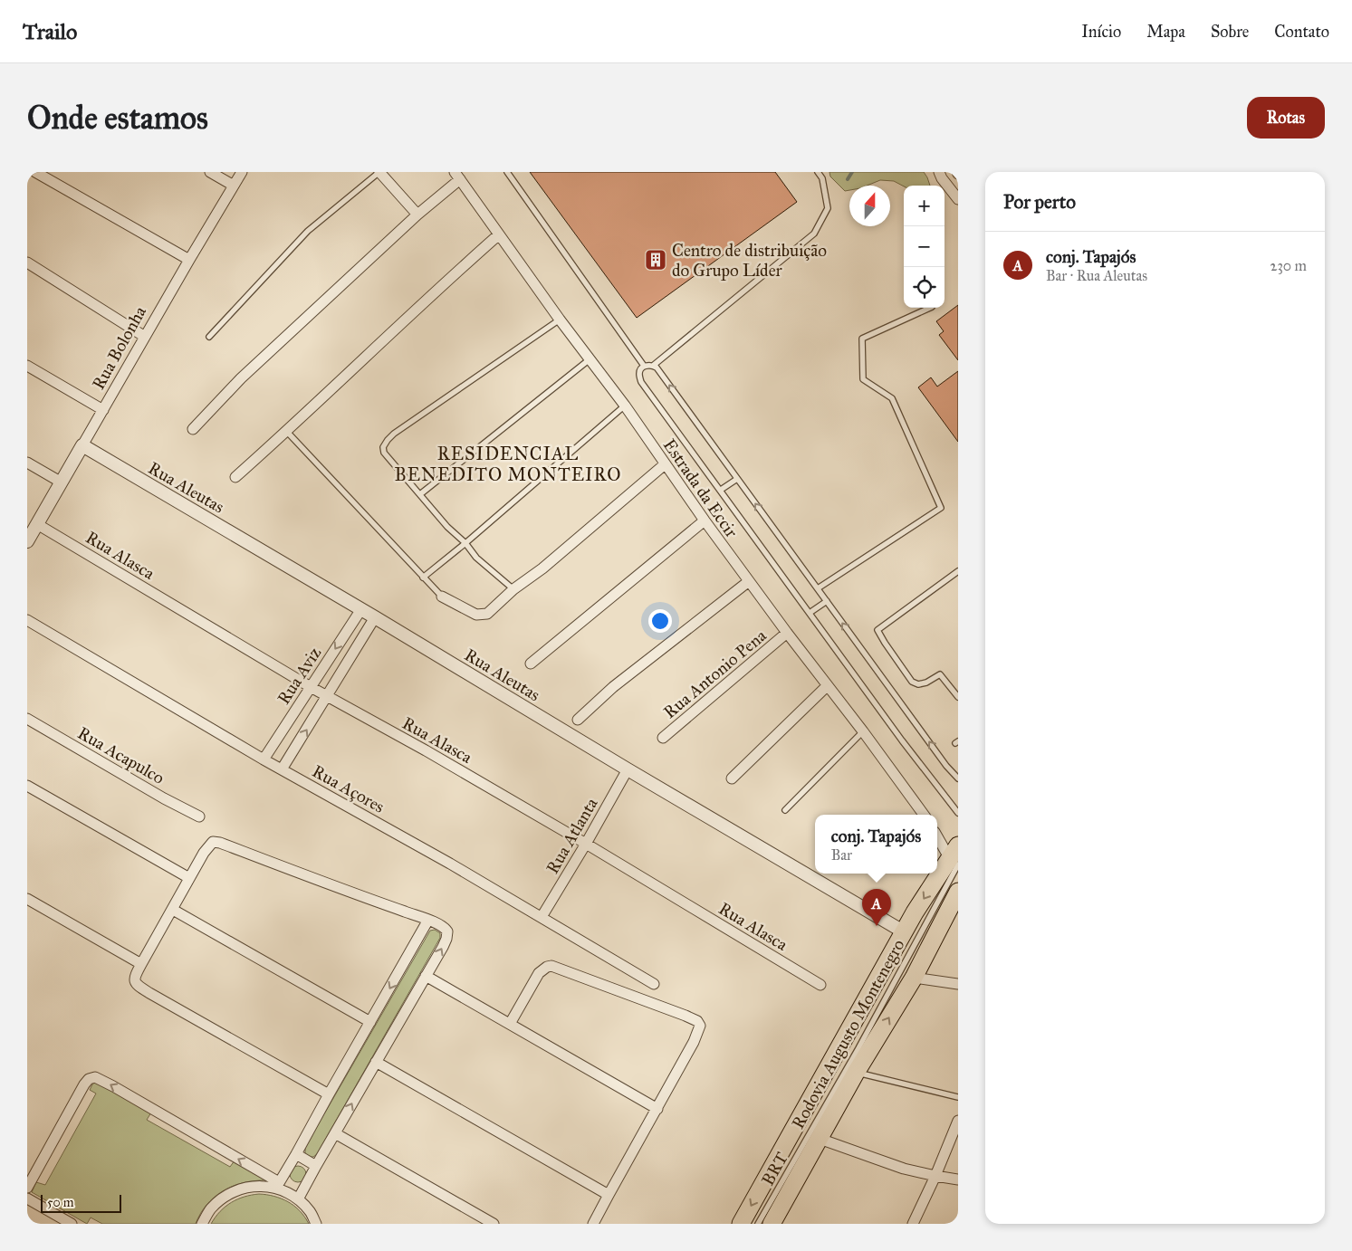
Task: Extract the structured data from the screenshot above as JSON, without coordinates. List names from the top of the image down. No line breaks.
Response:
{"streets":{"main road":["Rodovia Augusto Montenegro"],"street":["Rua Bolonha","Rua Aleutas","Estrada da Eccir","Rua Alasca","Rua Antonio Pena","Rua Aviz","Rua Acapulco","Rua Açores","Rua Atlanta"],"lane":["BRT"]},"crossings":[["Rua Bolonha","Rua Aleutas"],["Rua Bolonha","Rua Alasca"],["Rua Aleutas","Rua Aviz"],["Rua Aleutas","Rua Atlanta"],["Rua Aleutas","Rodovia Augusto Montenegro"],["Estrada da Eccir","Rua Antonio Pena"],["Rua Alasca","Rua Aviz"],["Rua Alasca","Rua Atlanta"],["Rua Aviz","Rua Açores"],["Rua Açores","Rua Atlanta"],["Rodovia Augusto Montenegro","BRT"]],"districts":["RESIDENCIAL BENEDITO MONTEIRO"],"places":{"building":["Centro de distribuição do Grupo Líder"]},"scale_bar":"50 m","north":"top","page":{"header":"Trailo","nav":["Início","Mapa","Sobre","Contato"],"buttons":"Rotas","title":"Onde estamos","heading":"Por perto","map_buttons":["+","−"],"list":[{"mark":"A","name":"conj. Tapajós","note":"Bar · Rua Aleutas","value":"230 m"}],"popup":["conj. Tapajós","Bar"],"pins":"A","scale":"50 m"}}
